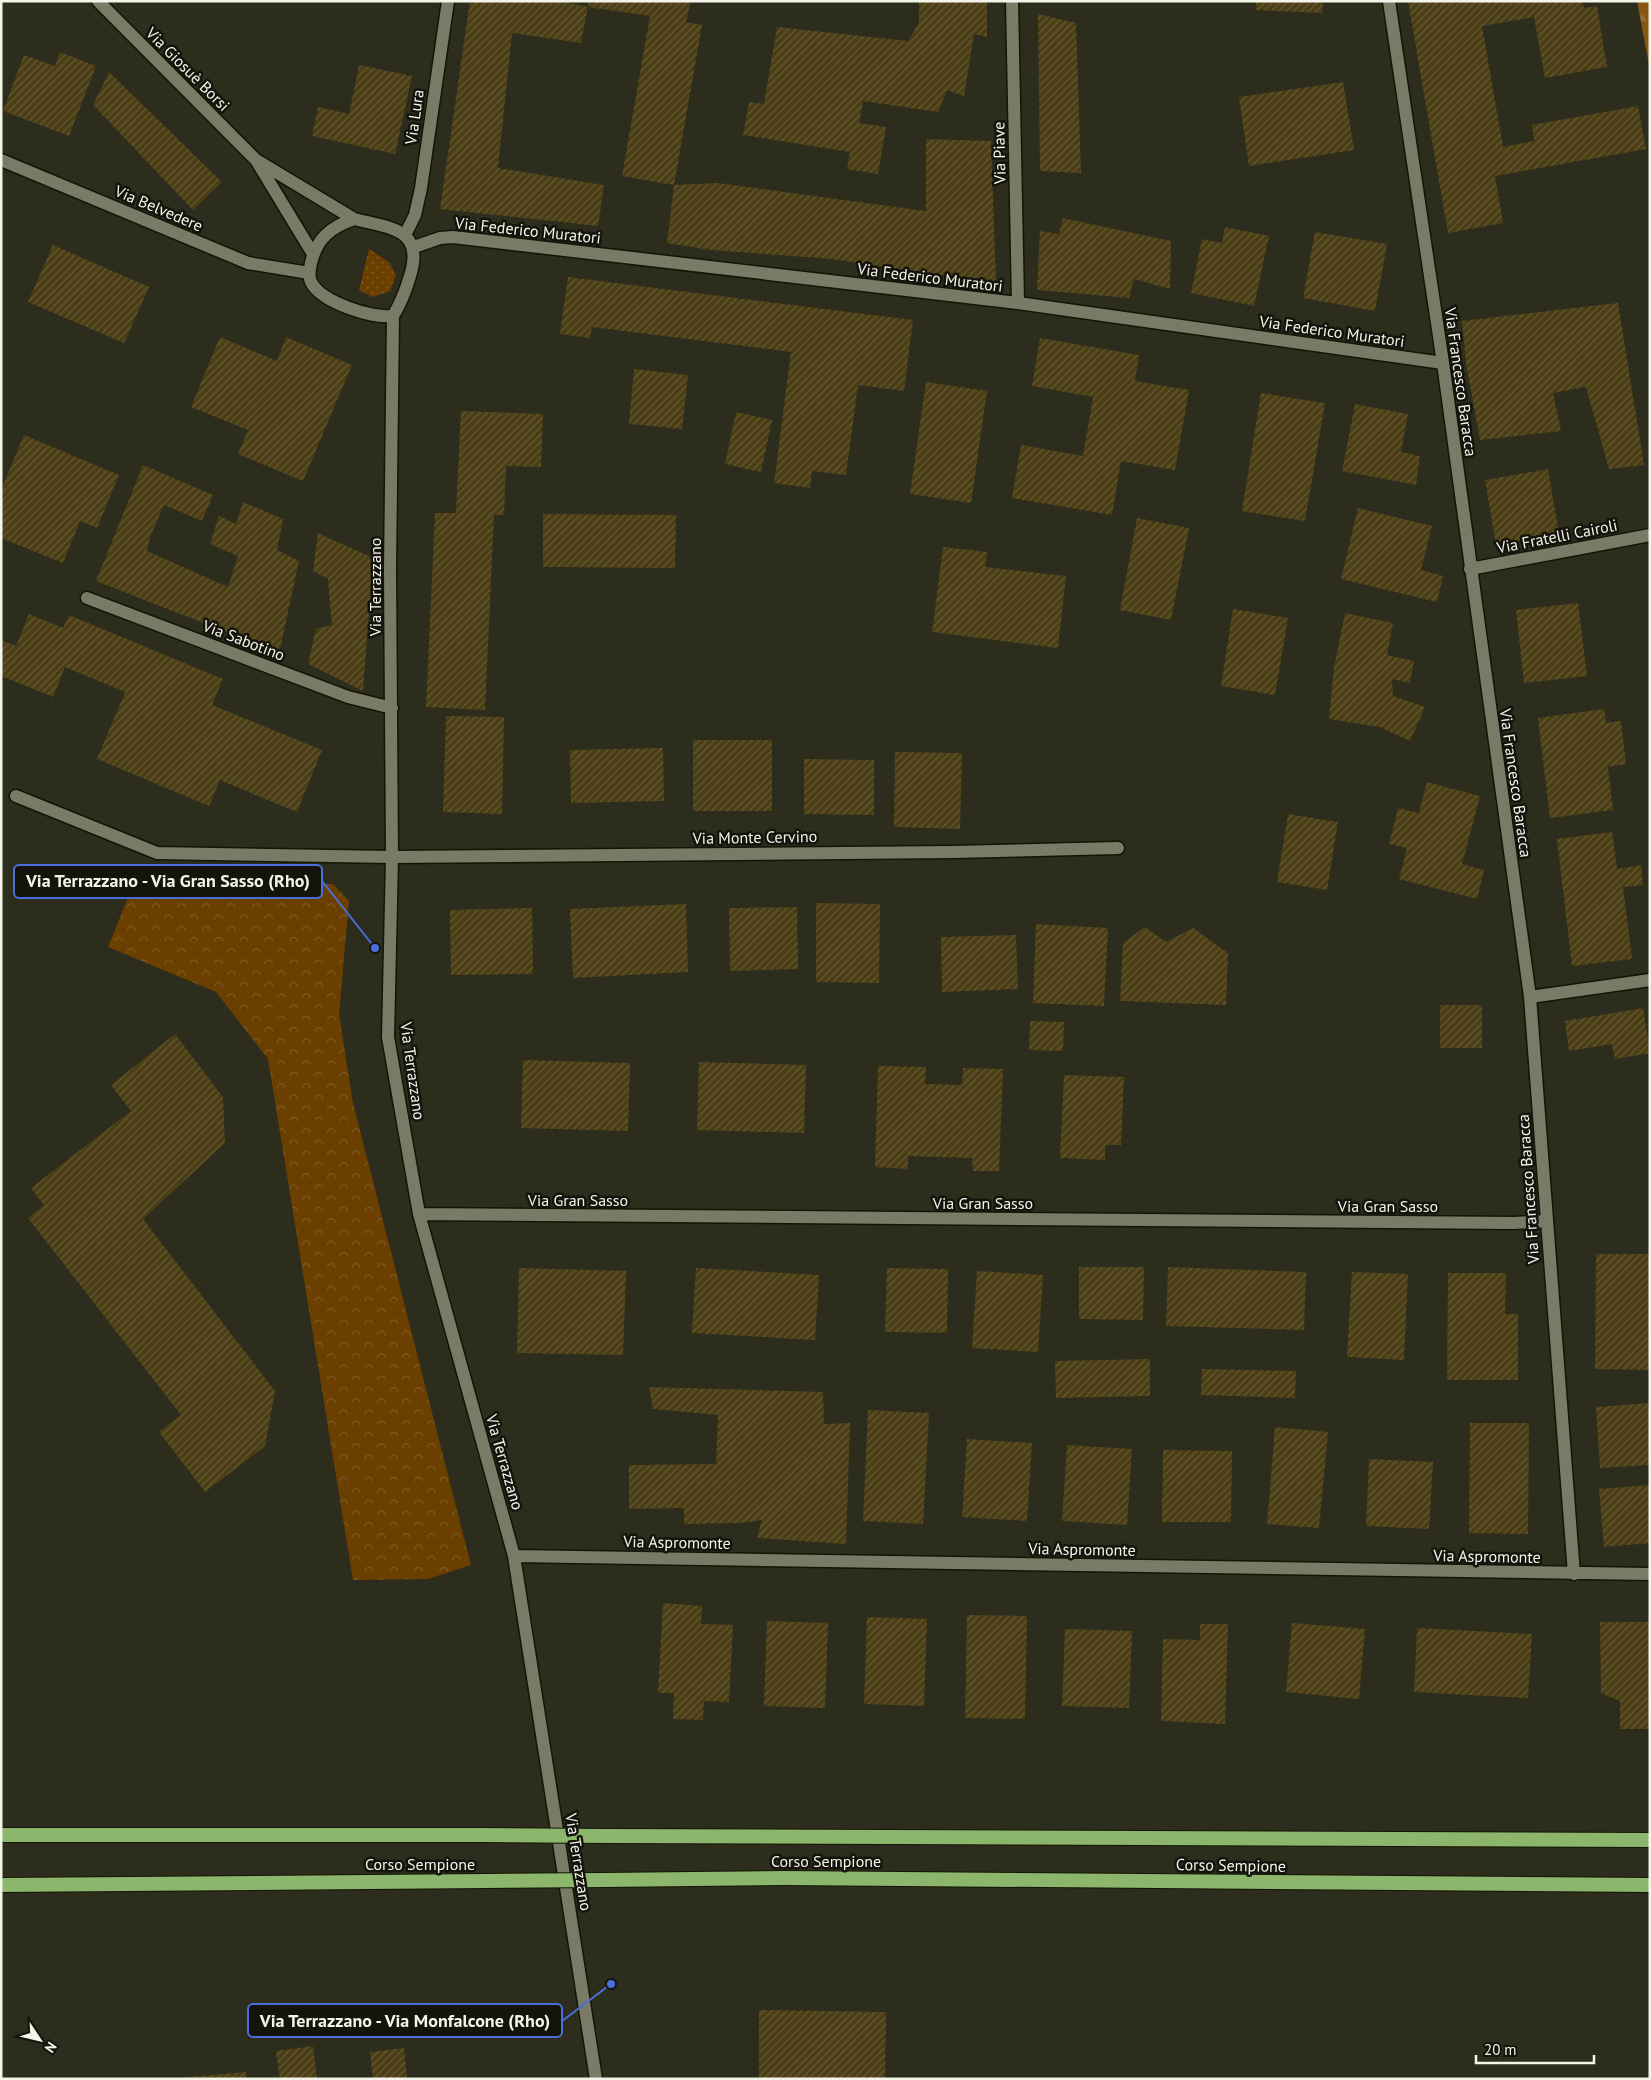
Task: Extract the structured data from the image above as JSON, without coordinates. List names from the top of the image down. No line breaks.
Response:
{"streets":{"highway":["Corso Sempione"],"street":["Via Giosuè Borsi","Via Lura","Via Piave","Via Belvedere","Via Federico Muratori","Via Francesco Baracca","Via Fratelli Cairoli","Via Terrazzano","Via Sabotino","Via Monte Cervino","Via Gran Sasso","Via Aspromonte"]},"crossings":[["Via Giosuè Borsi","Via Lura"],["Via Giosuè Borsi","Via Belvedere"],["Via Giosuè Borsi","Via Federico Muratori"],["Via Giosuè Borsi","Via Terrazzano"],["Via Lura","Via Belvedere"],["Via Lura","Via Federico Muratori"],["Via Lura","Via Terrazzano"],["Via Piave","Via Federico Muratori"],["Via Belvedere","Via Federico Muratori"],["Via Belvedere","Via Terrazzano"],["Via Federico Muratori","Via Francesco Baracca"],["Via Federico Muratori","Via Terrazzano"],["Via Francesco Baracca","Via Fratelli Cairoli"],["Via Francesco Baracca","Via Gran Sasso"],["Via Francesco Baracca","Via Aspromonte"],["Via Terrazzano","Via Sabotino"],["Via Terrazzano","Via Monte Cervino"],["Via Terrazzano","Via Gran Sasso"],["Via Terrazzano","Via Aspromonte"]],"places":["Via Terrazzano - Via Gran Sasso (Rho)","Via Terrazzano - Via Monfalcone (Rho)"],"scale_bar":"20 m","north":"bottom right"}
